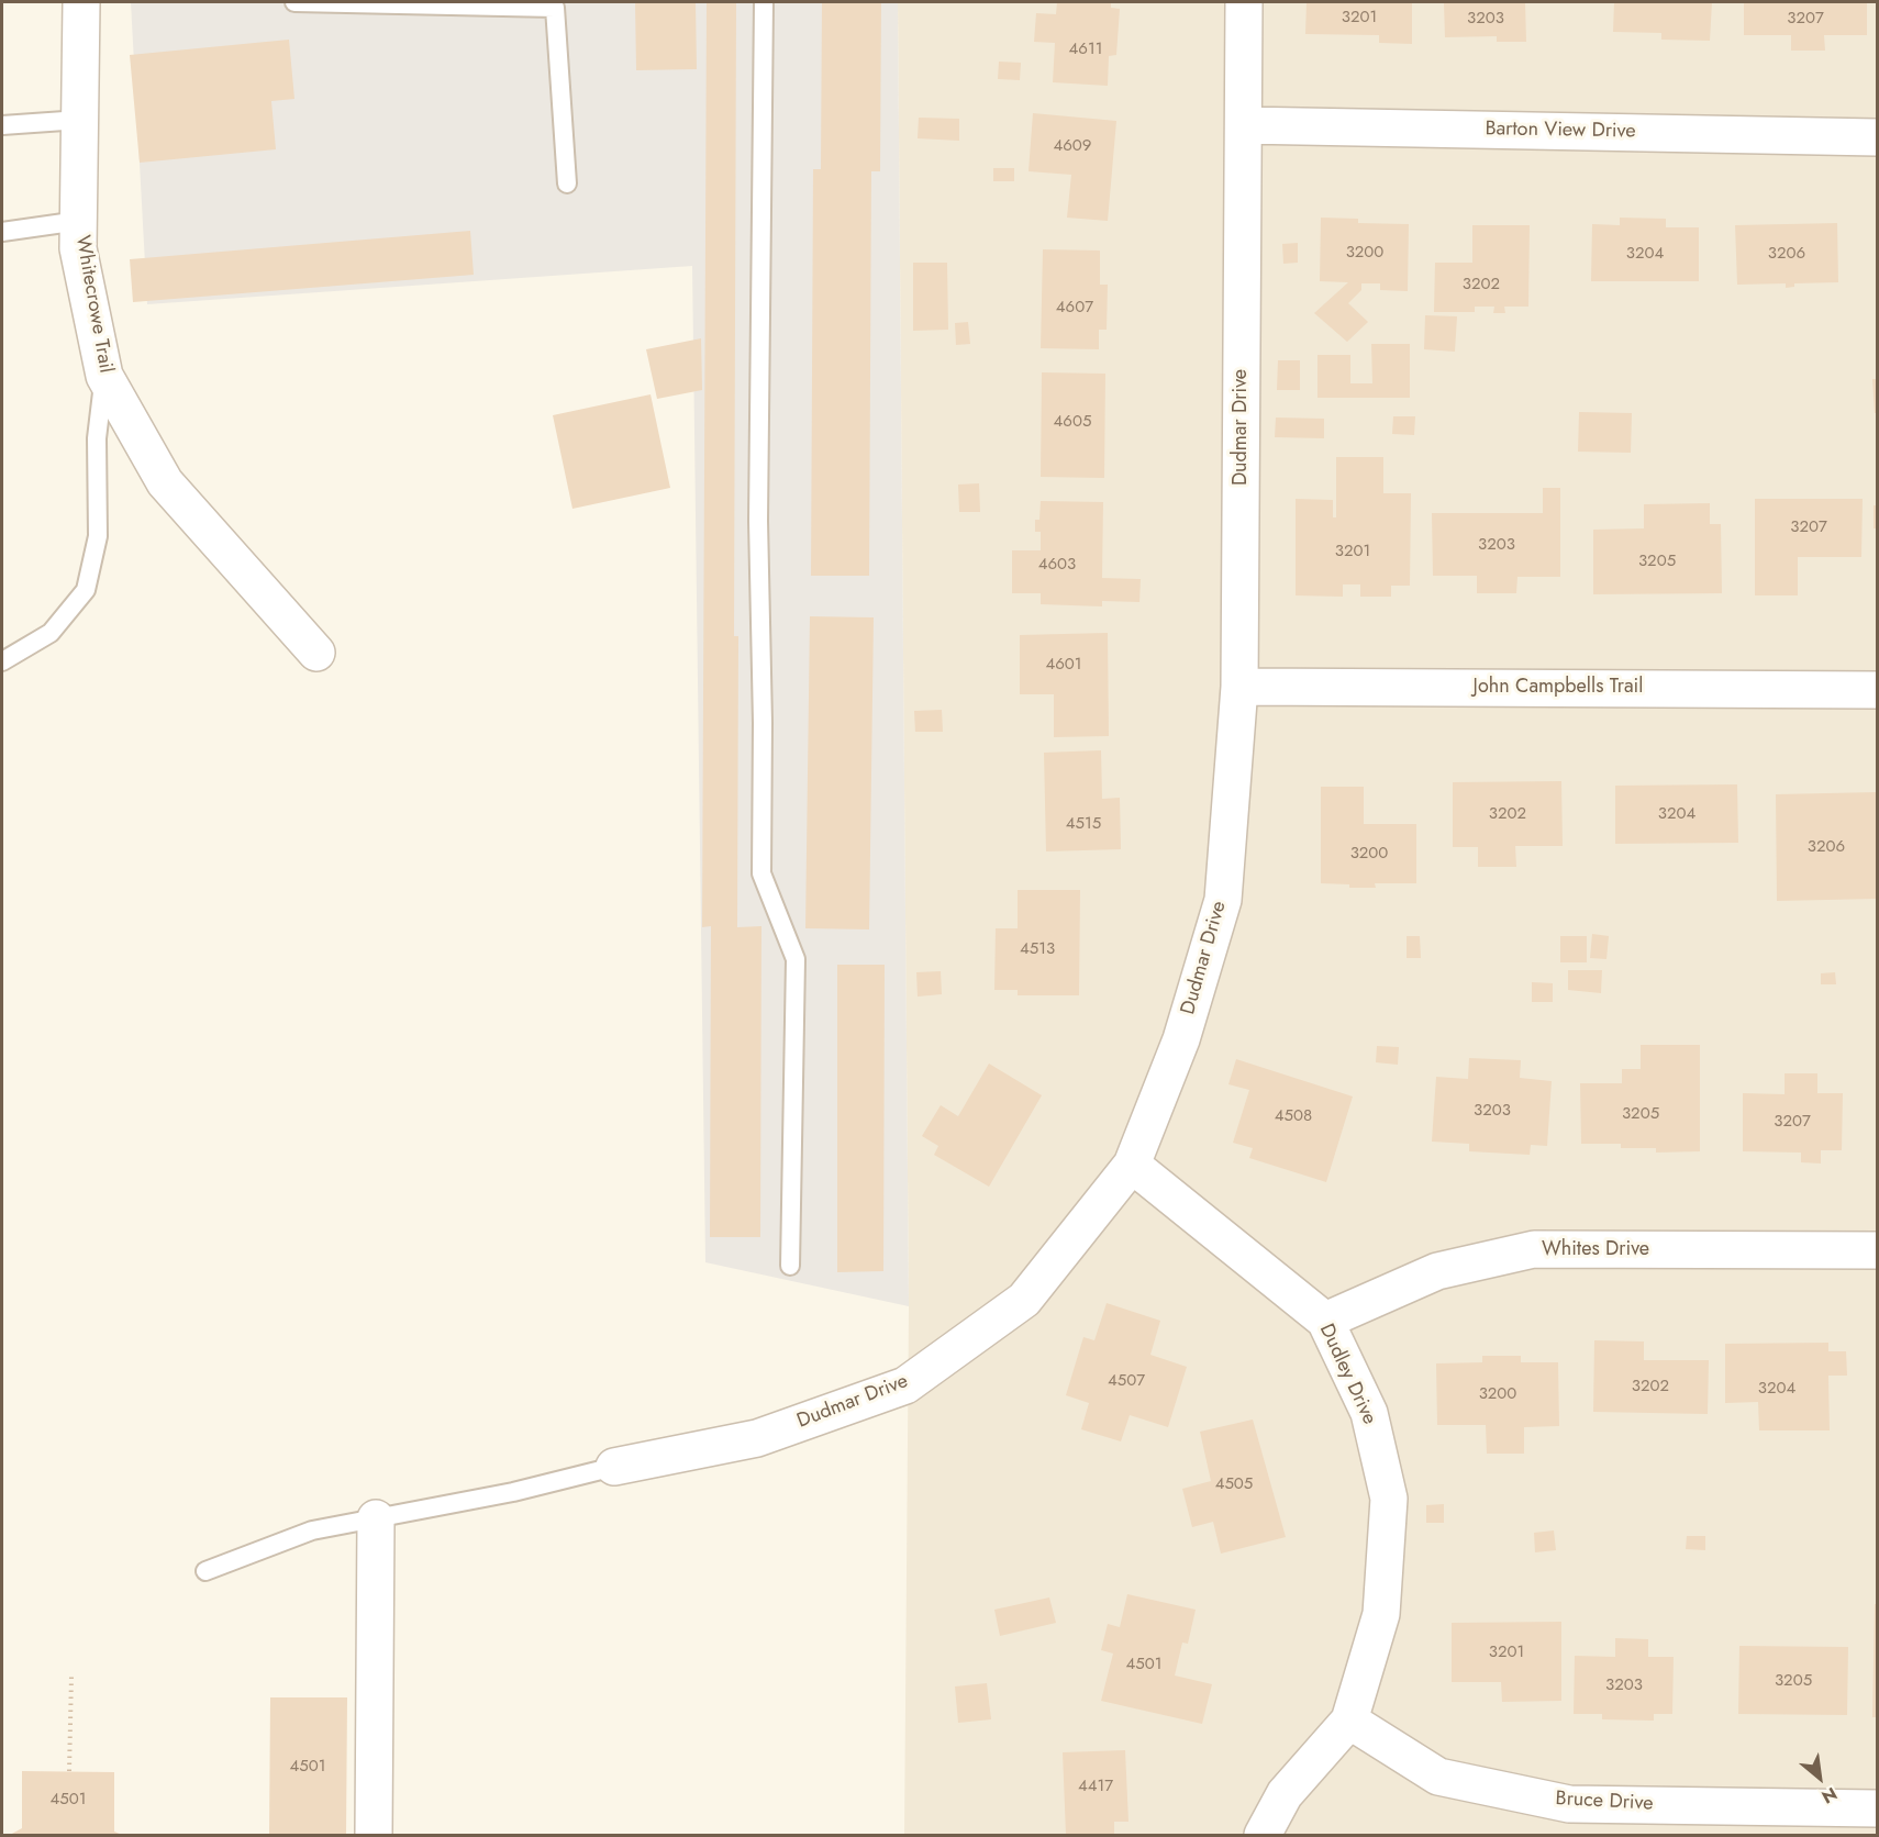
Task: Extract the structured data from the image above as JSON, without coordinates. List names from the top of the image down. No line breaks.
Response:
{"streets":{"street":["Barton View Drive","Whitecrowe Trail","Dudmar Drive","John Campbells Trail","Whites Drive","Dudley Drive","Bruce Drive"]},"crossings":[["Barton View Drive","Dudmar Drive"],["Dudmar Drive","John Campbells Trail"],["Dudmar Drive","Dudley Drive"],["Whites Drive","Dudley Drive"],["Dudley Drive","Bruce Drive"]],"house_numbers":["3201","3203","3207","4611","4609","3200","3204","3206","3202","4607","4605","3207","3203","3201","3205","4603","4601","3202","3204","4515","3206","3200","4513","3203","3205","4508","3207","4507","3202","3204","3200","4505","3201","4501","3205","3203","4501","4417","4501"],"north":"bottom right"}
